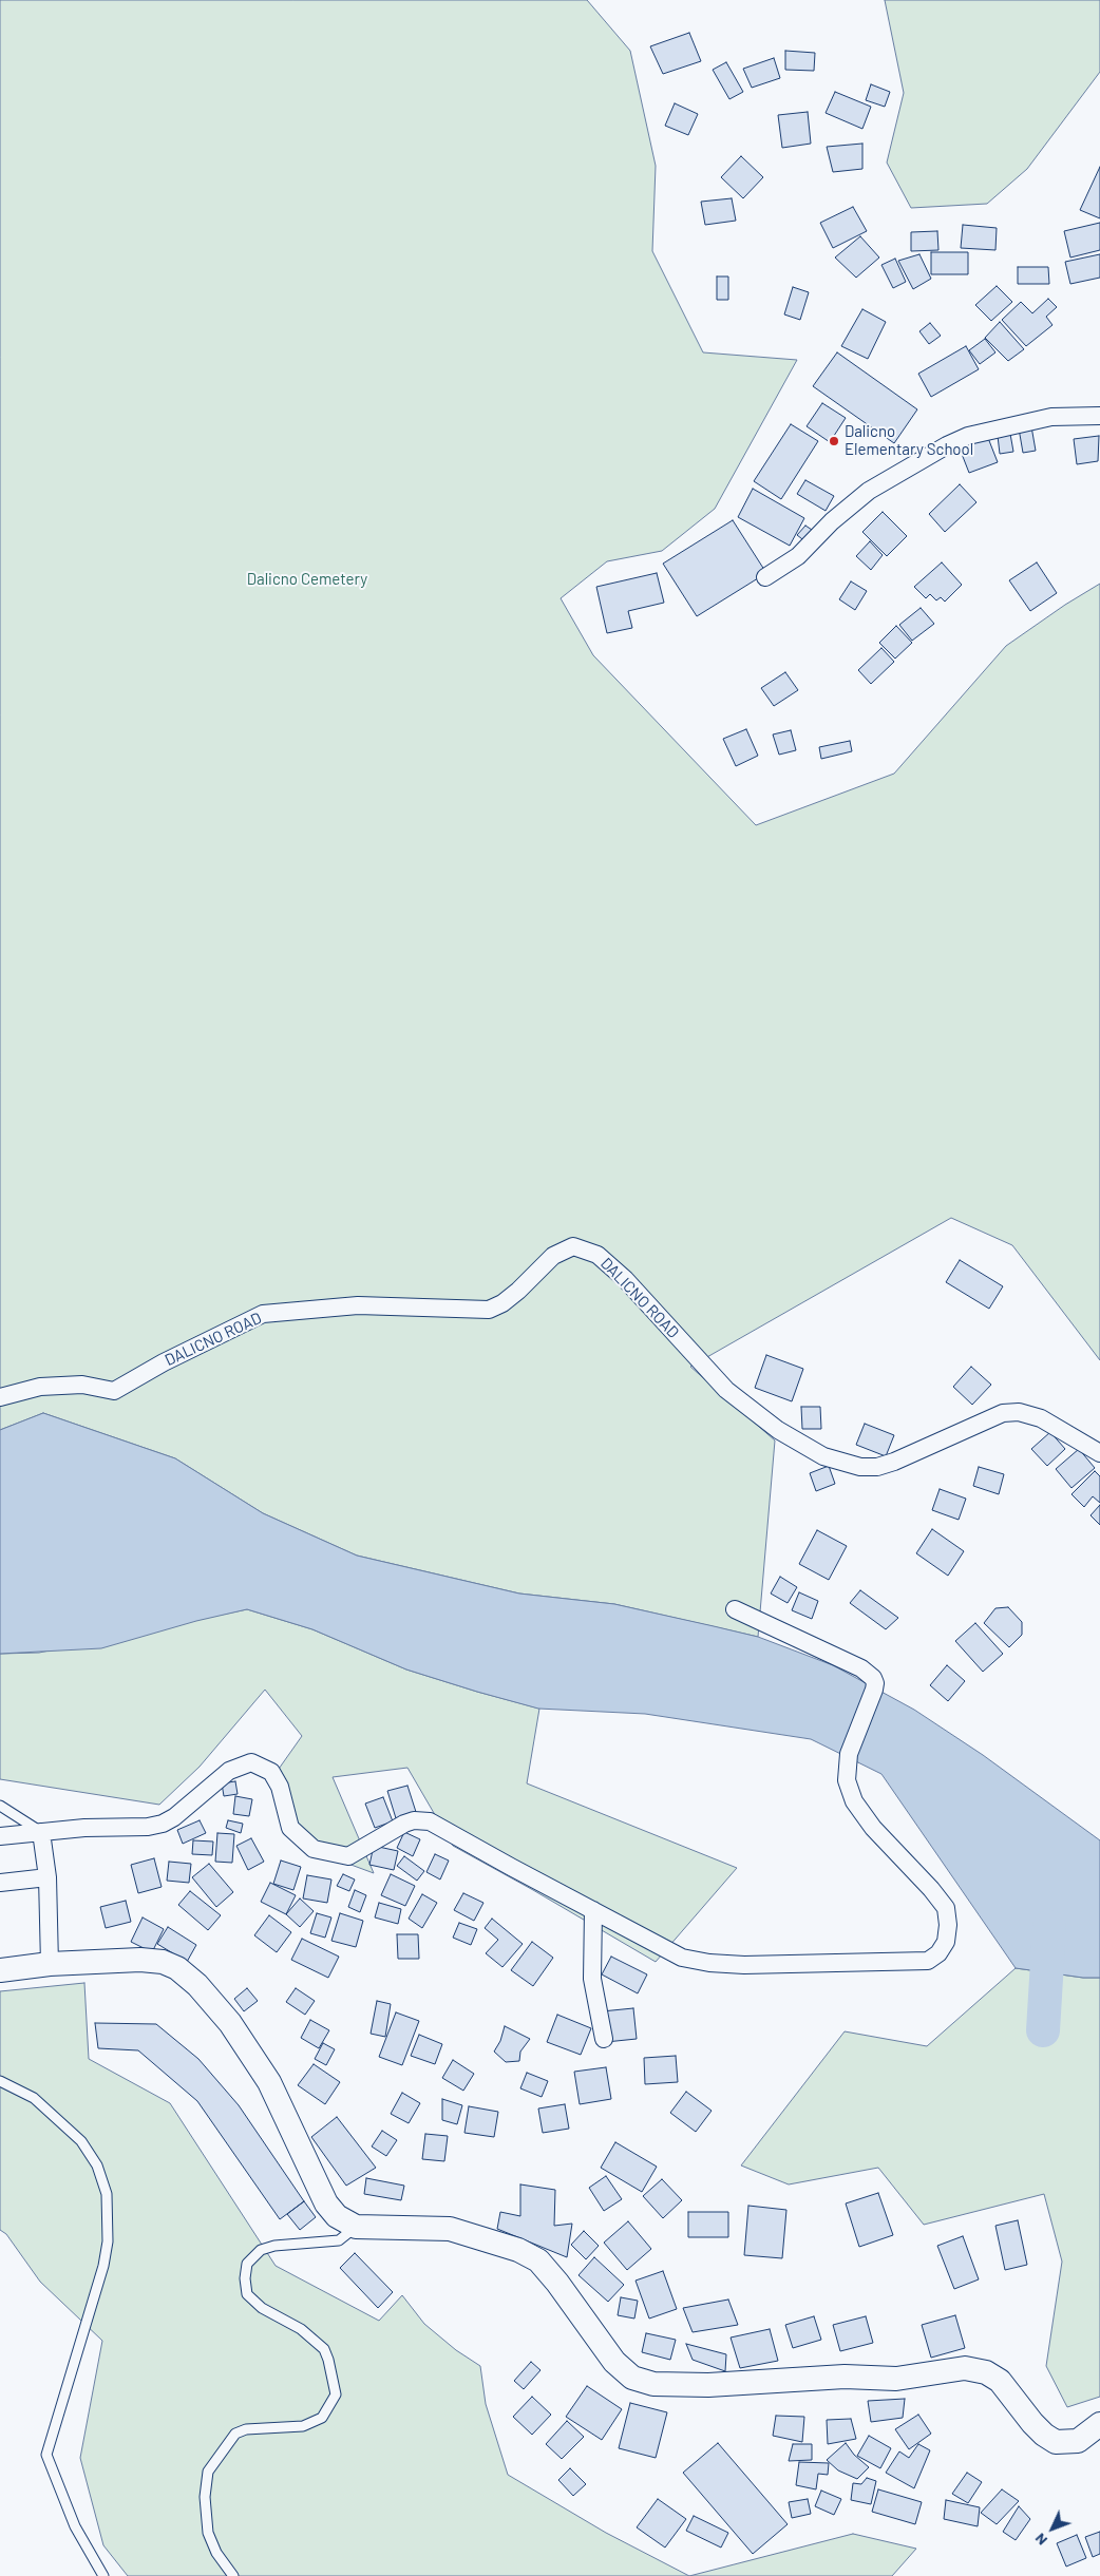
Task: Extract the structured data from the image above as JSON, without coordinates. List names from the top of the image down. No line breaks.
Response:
{"streets":{"street":["DALICNO ROAD"]},"parks":["Dalicno Cemetery"],"places":["Dalicno Elementary School"],"north":"bottom left"}
